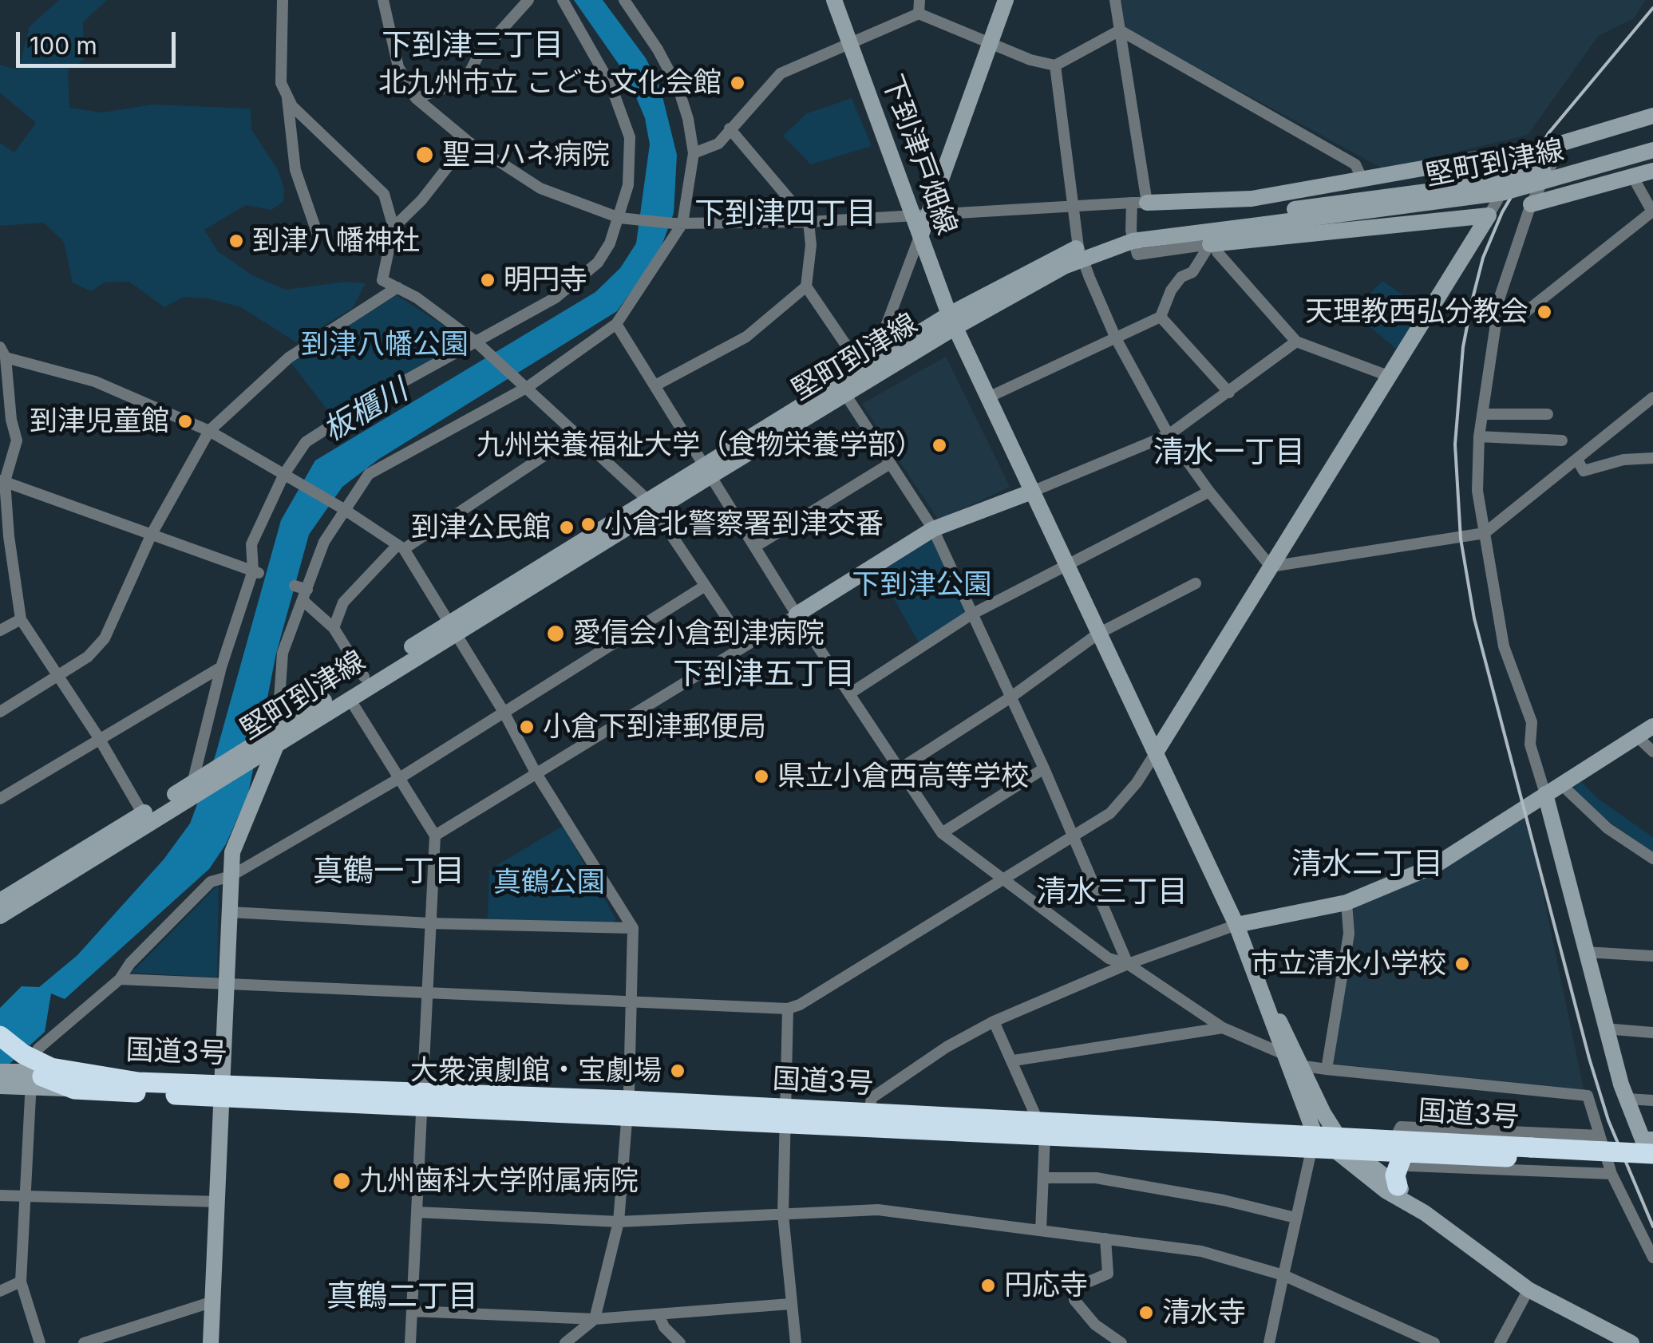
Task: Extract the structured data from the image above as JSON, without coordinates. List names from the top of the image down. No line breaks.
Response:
{"streets":{"highway":["国道3号"],"street":["下到津戸畑線","堅町到津線"]},"crossings":[["下到津戸畑線","堅町到津線"]],"districts":["下到津三丁目","下到津四丁目","清水一丁目","下到津五丁目","清水二丁目","真鶴一丁目","清水三丁目","真鶴二丁目"],"water":["板櫃川"],"parks":["到津八幡公園","下到津公園","真鶴公園"],"places":["北九州市立 こども文化会館","聖ヨハネ病院","到津八幡神社","明円寺","天理教西弘分教会","到津児童館","九州栄養福祉大学（食物栄養学部）","小倉北警察署到津交番","到津公民館","愛信会小倉到津病院","小倉下到津郵便局","県立小倉西高等学校","市立清水小学校","大衆演劇館・宝劇場","九州歯科大学附属病院","円応寺","清水寺"],"scale_bar":"100 m"}
